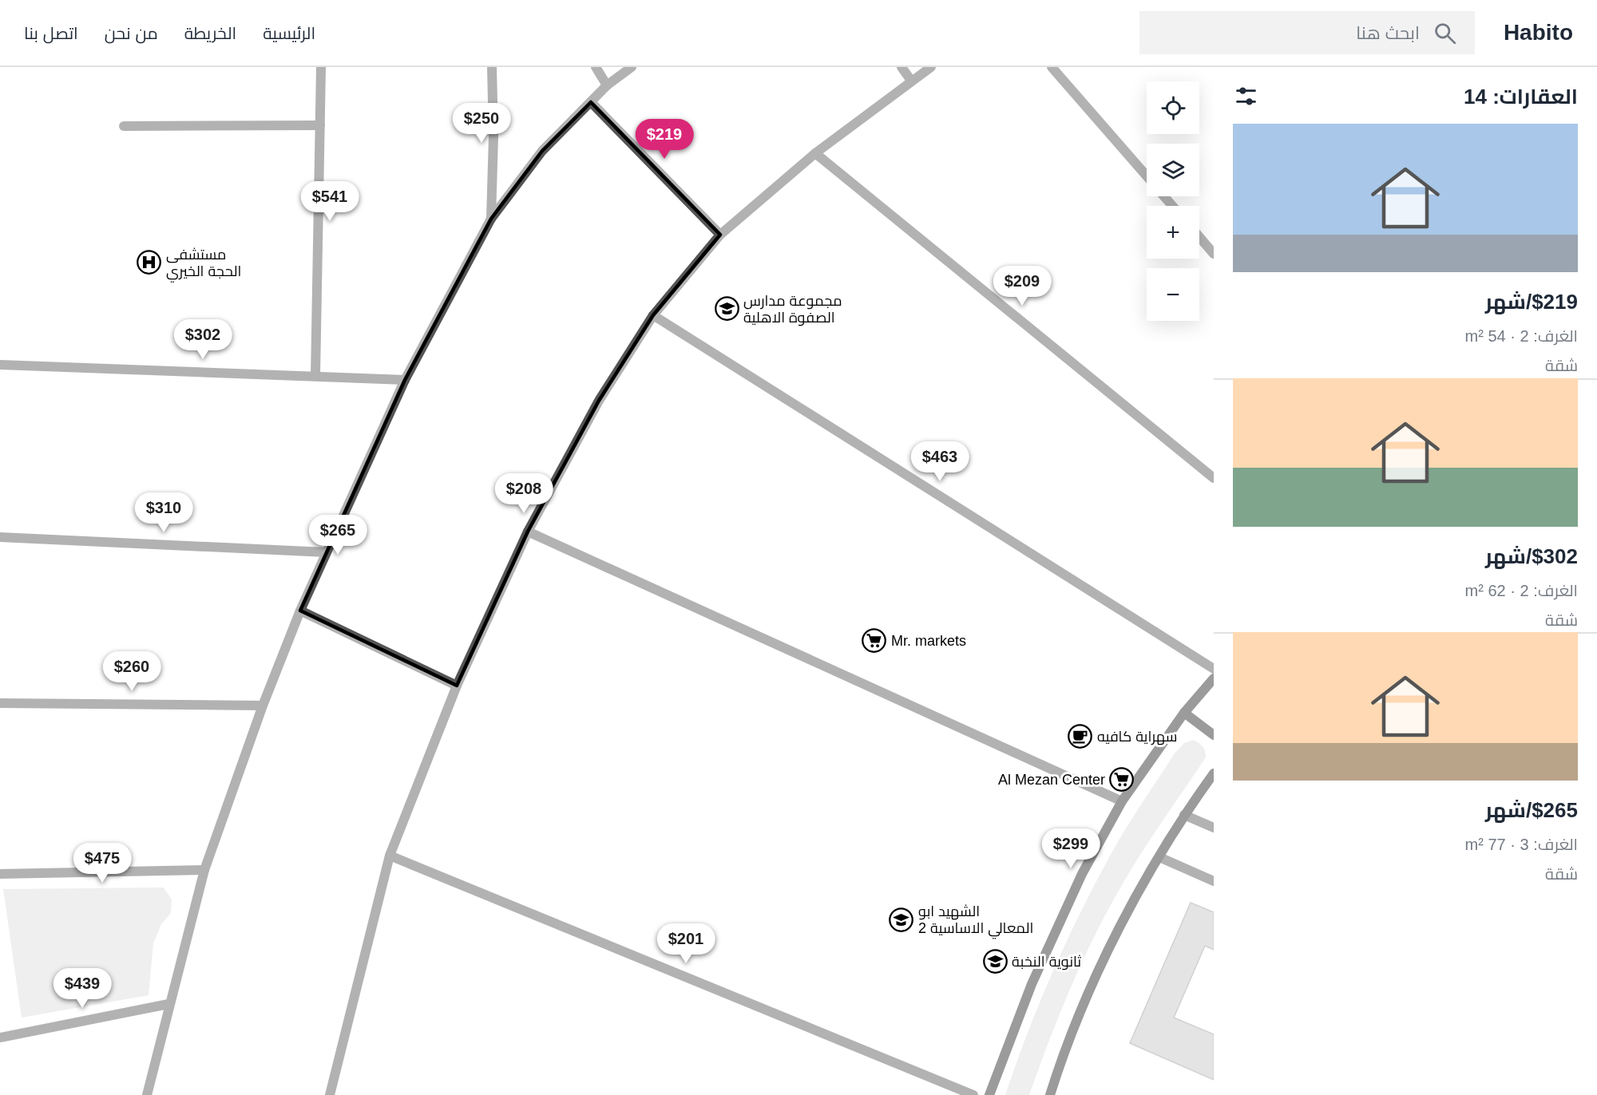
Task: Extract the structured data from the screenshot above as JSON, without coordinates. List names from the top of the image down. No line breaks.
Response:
{"places":{"hospital":["مستشفى الحجة الخيري"],"school or university":["مجموعة مدارس الصفوة الاهلية","الشهيد ابو المعالي الاساسية 2","ثانوية النخبة"],"supermarket":["Mr. markets","Al Mezan Center"],"cafe":["سهراية كافيه"]},"page":{"header":"Habito","search":"ابحث هنا","nav":["الرئيسية","الخريطة","من نحن","اتصل بنا"],"heading":"العقارات: 14","map_buttons":["+","−"],"price":["$250","$219","$541","$209","$302","$463","$208","$310","$265","$260","$299","$475","$201","$439"],"list":[{"name":"$219/شهر","note":"الغرف: 2 · 54 m² · شقة"},{"name":"$302/شهر","note":"الغرف: 2 · 62 m² · شقة"},{"name":"$265/شهر","note":"الغرف: 3 · 77 m² · شقة"}]}}
